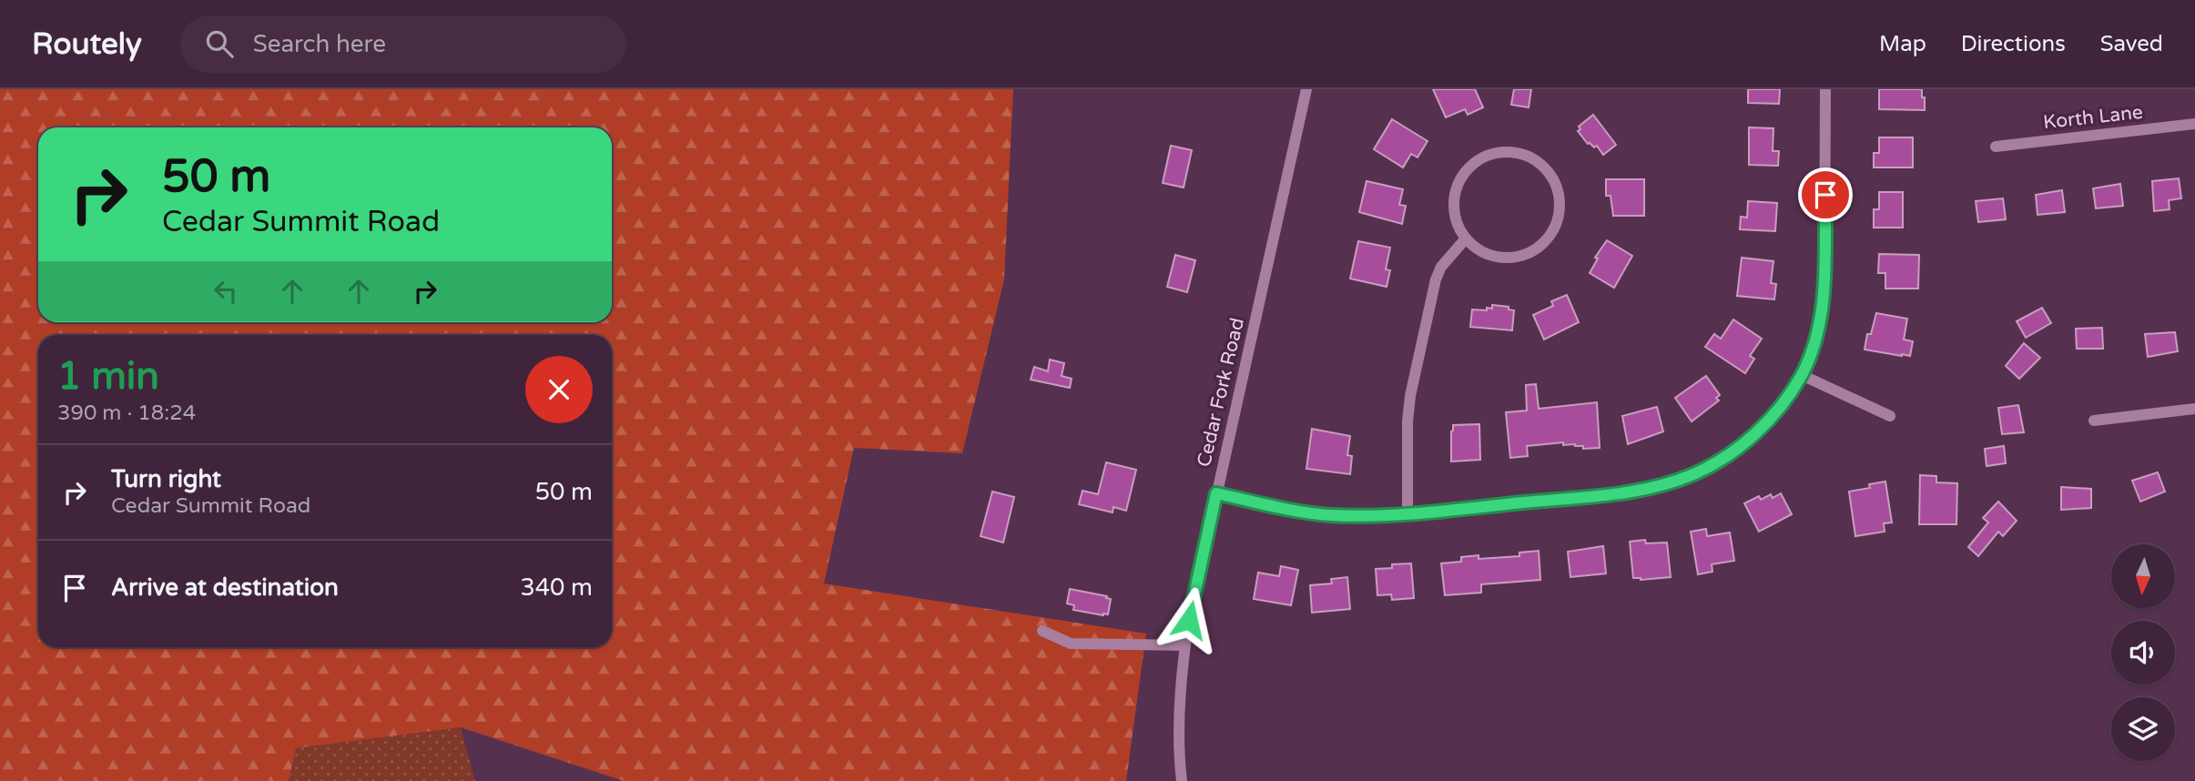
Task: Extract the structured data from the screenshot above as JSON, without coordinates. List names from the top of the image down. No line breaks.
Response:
{"streets":{"street":["Korth Lane","Cedar Fork Road"]},"north":"bottom","page":{"header":"Routely","search":"Search here","nav":["Map","Directions","Saved"],"turn":["50 m","Cedar Summit Road"],"heading":["1 min","390 m · 18:24"],"list":[{"name":"Turn right","note":"Cedar Summit Road","value":"50 m"},{"name":"Arrive at destination","value":"340 m"}]}}
